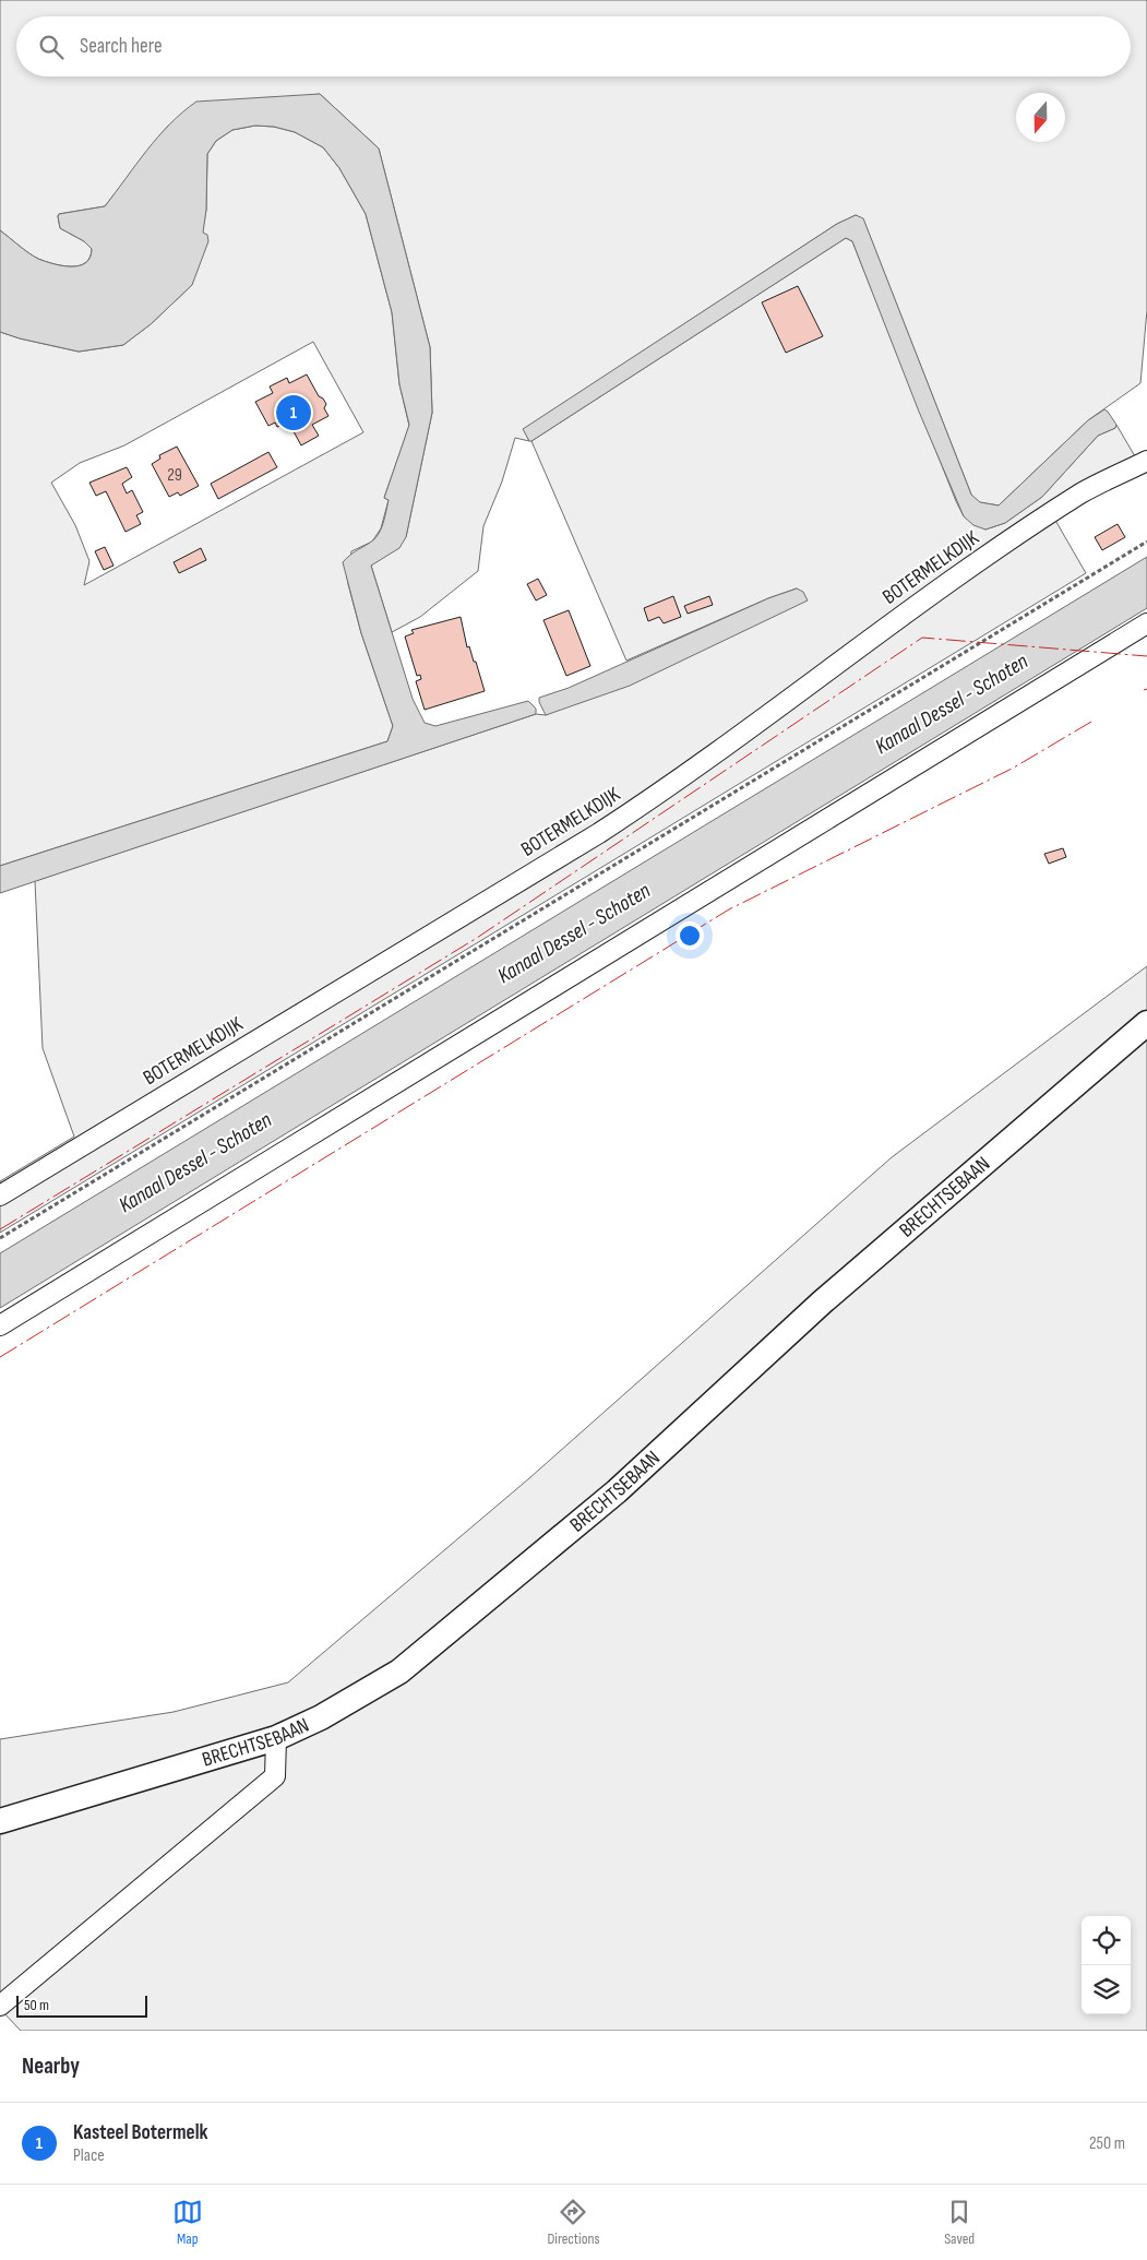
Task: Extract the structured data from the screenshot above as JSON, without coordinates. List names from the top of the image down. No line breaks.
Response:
{"streets":{"main road":["BRECHTSEBAAN"],"street":["BOTERMELKDIJK"]},"water":["Kanaal Dessel - Schoten"],"house_numbers":["29"],"scale_bar":"50 m","north":"bottom","page":{"search":"Search here","pins":"1","scale":"50 m","heading":"Nearby","list":[{"mark":"1","name":"Kasteel Botermelk","note":"Place","value":"250 m"}],"nav":["Map","Directions","Saved"]}}
